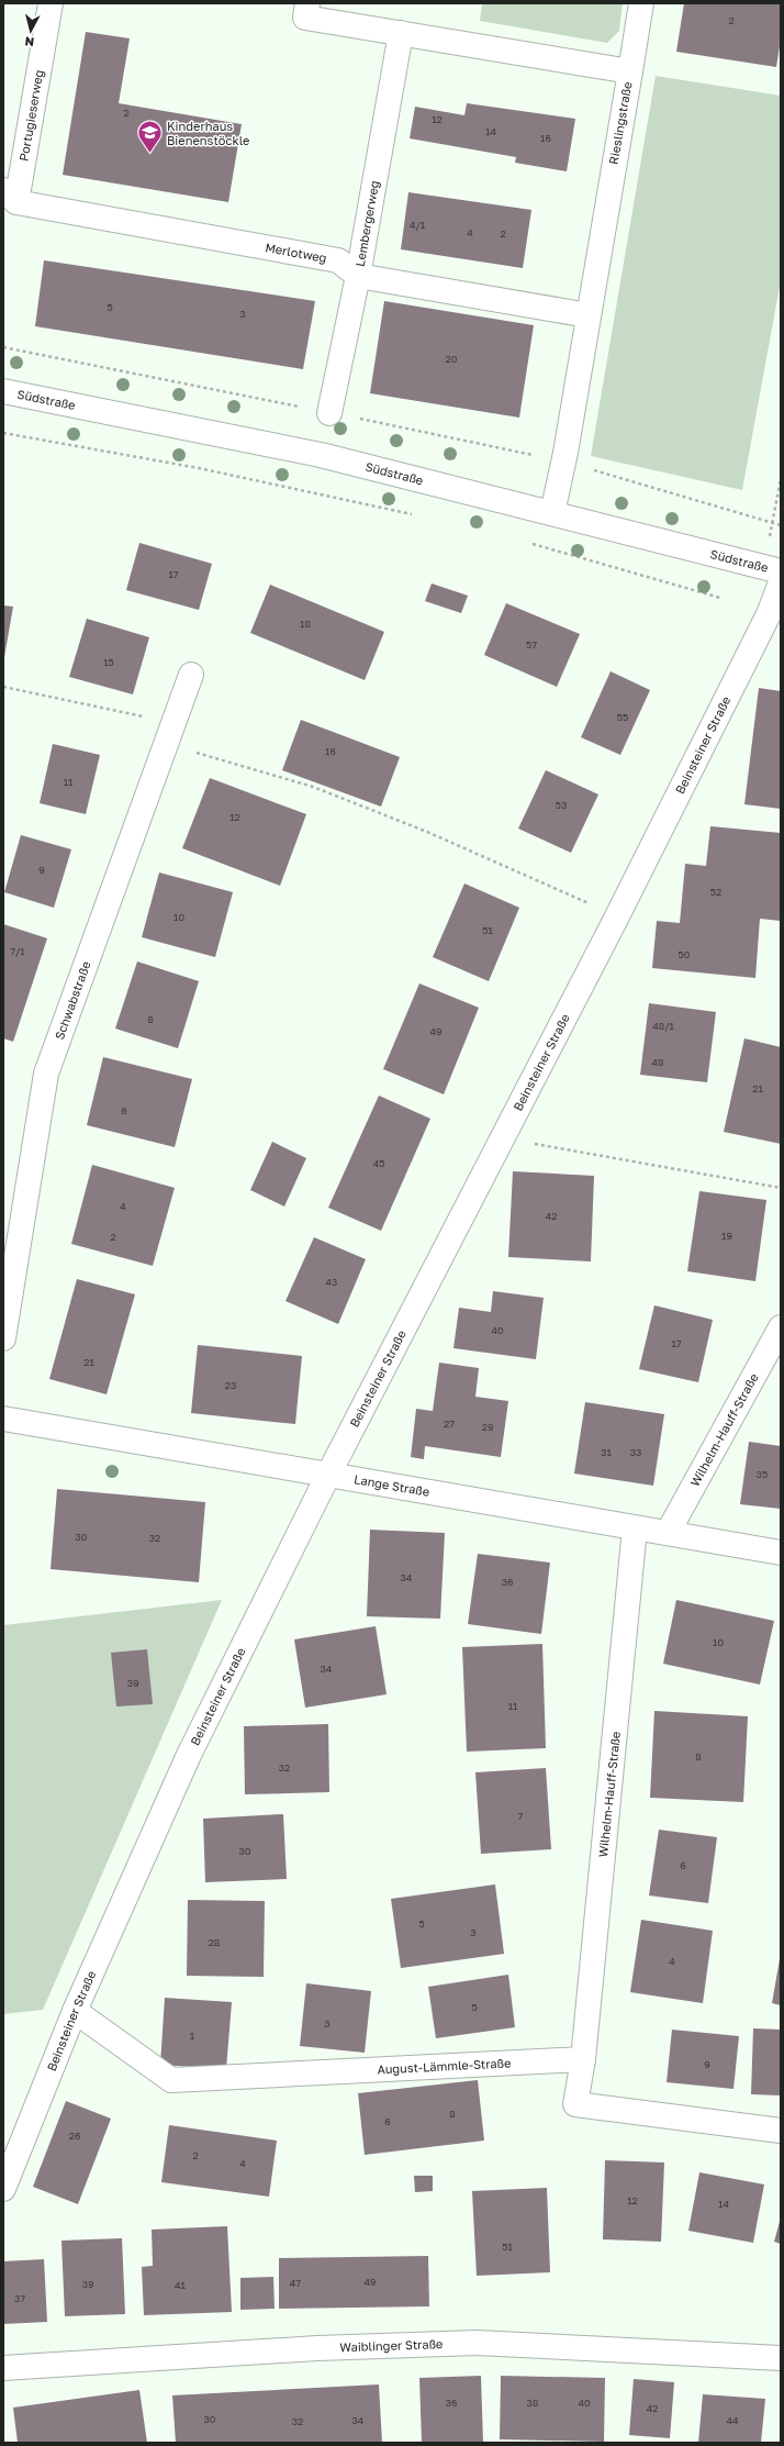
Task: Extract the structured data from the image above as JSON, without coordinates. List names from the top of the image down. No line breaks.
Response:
{"streets":{"street":["Portugieserweg","Rieslingstraße","Lembergerweg","Merlotweg","Südstraße","Beinsteiner Straße","Schwabstraße","Wilhelm-Hauff-Straße","Lange Straße","August-Lämmle-Straße","Waiblinger Straße"]},"crossings":[["Portugieserweg","Merlotweg"],["Rieslingstraße","Lembergerweg"],["Rieslingstraße","Merlotweg"],["Rieslingstraße","Südstraße"],["Lembergerweg","Merlotweg"],["Beinsteiner Straße","Lange Straße"],["Beinsteiner Straße","August-Lämmle-Straße"],["Wilhelm-Hauff-Straße","Lange Straße"],["Wilhelm-Hauff-Straße","August-Lämmle-Straße"]],"places":{"school or university":["Kinderhaus Bienenstöckle"]},"house_numbers":["2","2","12","14","16","4/1","4","2","5","3","20","17","18","57","15","55","16","11","53","12","9","52","10","51","7/1","50","8","48/1","49","48","21","6","45","4","42","19","2","43","40","17","21","23","27","29","31","33","35","30","32","34","36","10","34","39","11","8","32","7","30","6","5","3","28","4","5","3","1","9","8","6","26","2","4","12","14","51","49","47","39","41","37","36","38","40","42","30","34","44","32"],"north":"bottom"}
